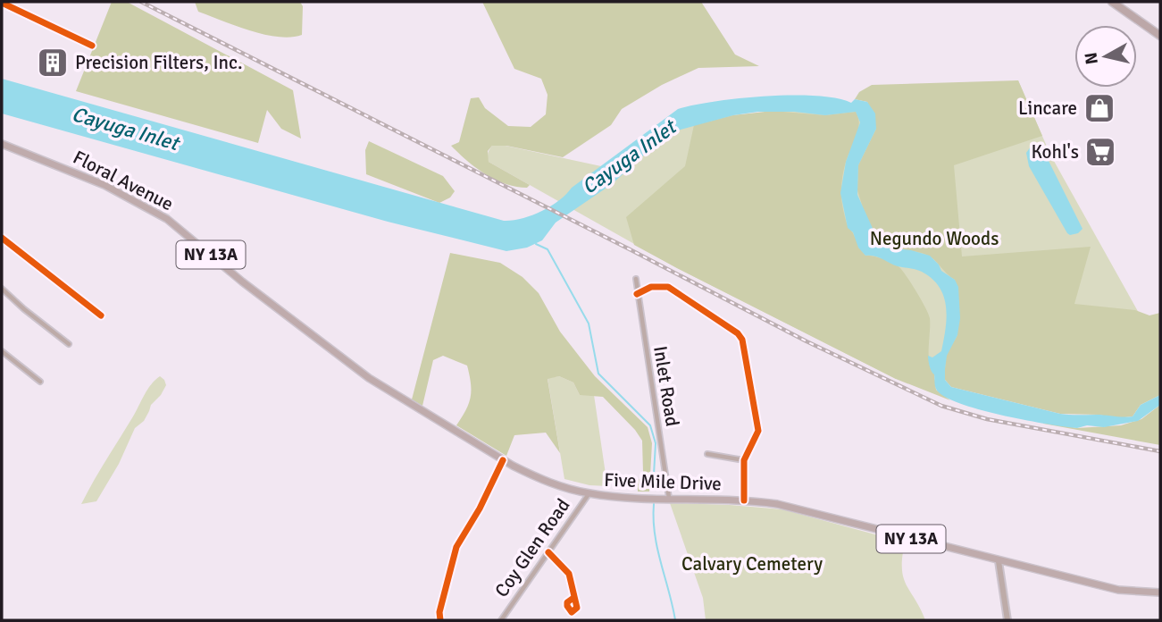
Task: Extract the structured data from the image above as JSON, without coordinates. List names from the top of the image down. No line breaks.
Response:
{"streets":{"main road":["Floral Avenue","NY 13A","Five Mile Drive"],"street":["Inlet Road","Coy Glen Road"]},"crossings":[["Floral Avenue","Five Mile Drive"],["Inlet Road","Five Mile Drive"],["Five Mile Drive","Coy Glen Road"]],"water":["Cayuga Inlet"],"parks":["Negundo Woods","Calvary Cemetery"],"places":{"building":["Precision Filters, Inc."],"shop":["Lincare"],"supermarket":["Kohl's"]},"north":"left"}
